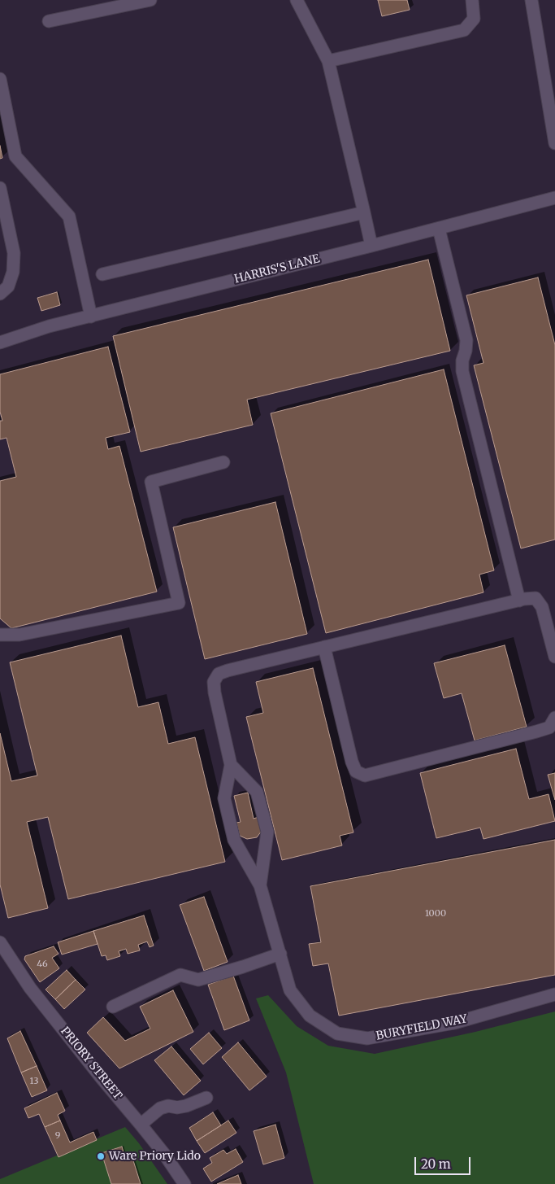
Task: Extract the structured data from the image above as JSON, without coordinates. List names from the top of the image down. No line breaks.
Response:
{"streets":{"street":["HARRIS'S LANE","BURYFIELD WAY","PRIORY STREET"]},"places":["Ware Priory Lido"],"house_numbers":["1000","46","13","9"],"scale_bar":"20 m"}
